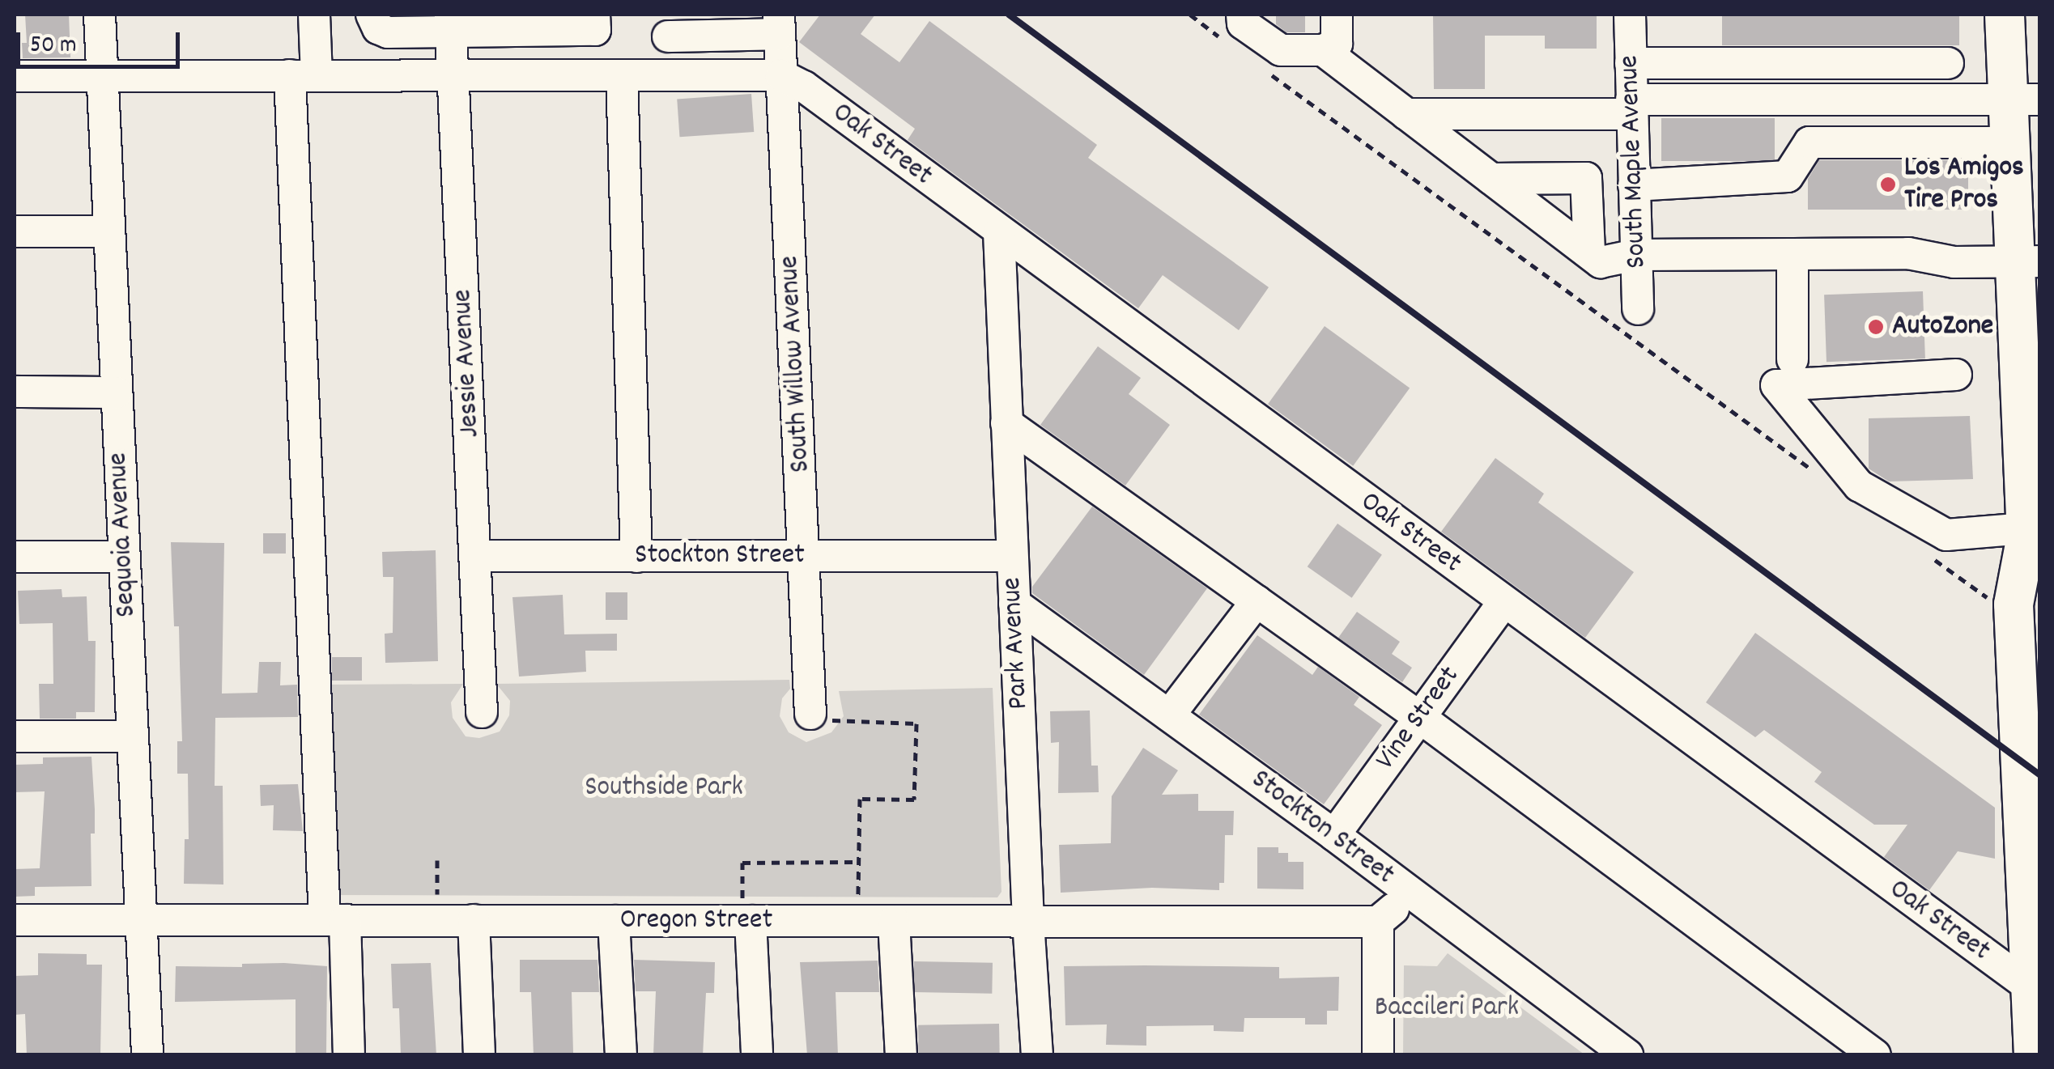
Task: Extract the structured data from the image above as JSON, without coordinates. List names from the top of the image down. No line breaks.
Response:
{"streets":{"street":["Oak Street","South Maple Avenue","Jessie Avenue","South Willow Avenue","Sequoia Avenue","Stockton Street","Park Avenue","Vine Street","Oregon Street"]},"crossings":[["Oak Street","South Willow Avenue"],["Oak Street","Park Avenue"],["Oak Street","Vine Street"],["Jessie Avenue","Stockton Street"],["South Willow Avenue","Stockton Street"],["Sequoia Avenue","Oregon Street"],["Stockton Street","Park Avenue"],["Stockton Street","Vine Street"],["Park Avenue","Oregon Street"]],"parks":["Southside Park","Baccileri Park"],"places":["Los Amigos Tire Pros","AutoZone"],"scale_bar":"50 m"}
